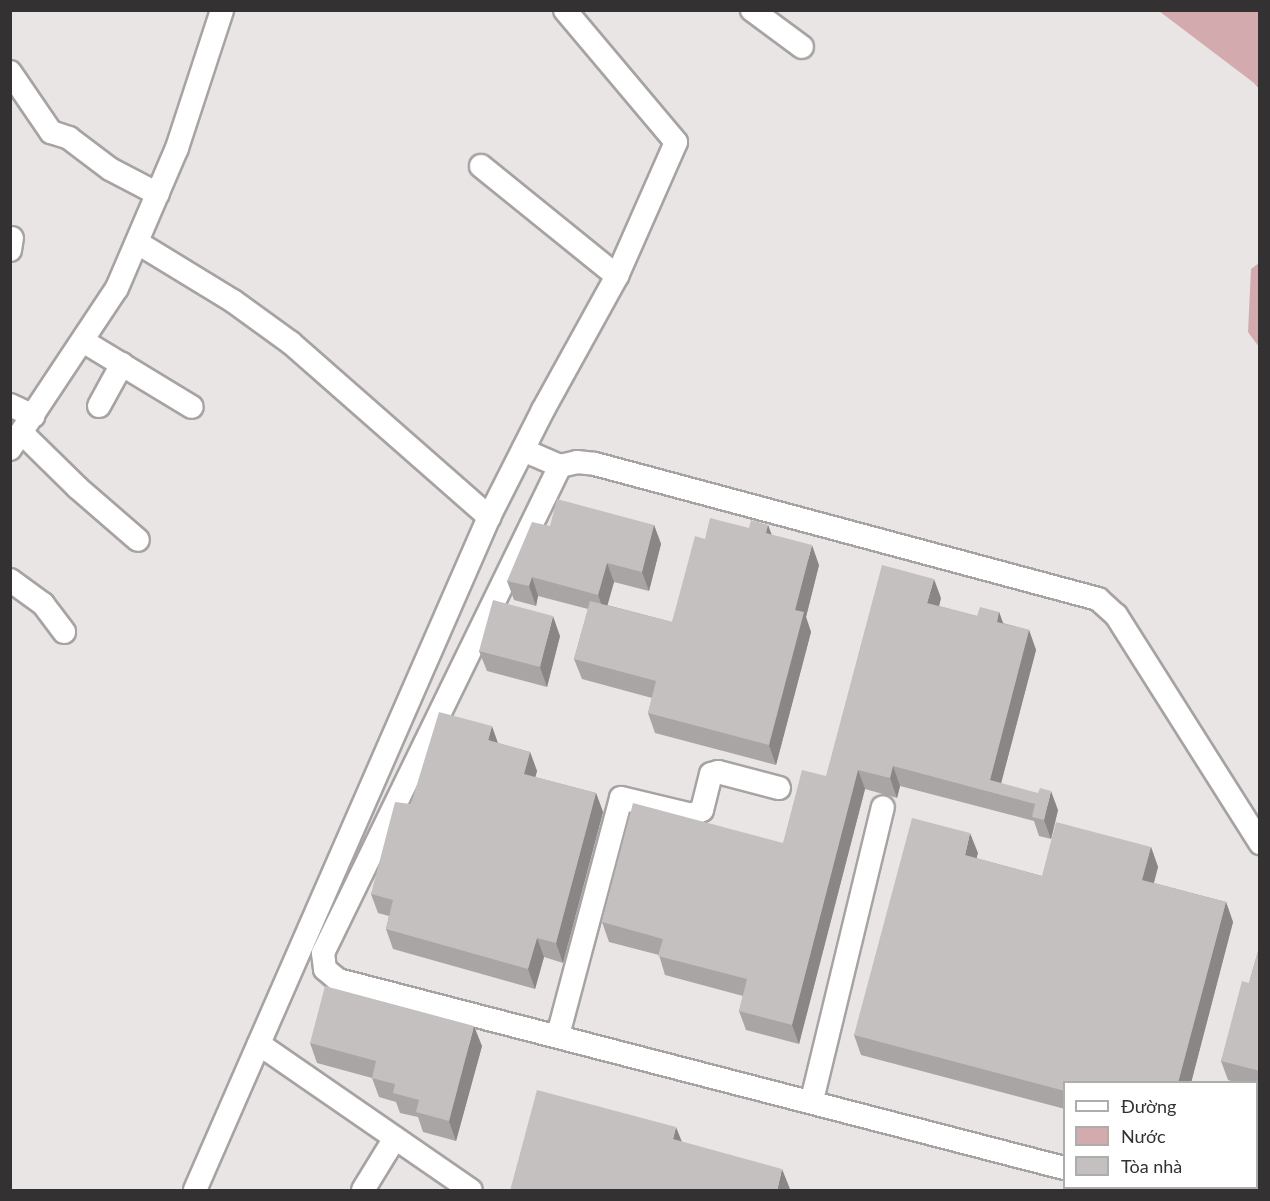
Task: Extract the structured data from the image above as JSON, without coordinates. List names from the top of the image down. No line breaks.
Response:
{"legend":["Đường","Nước","Tòa nhà"]}
